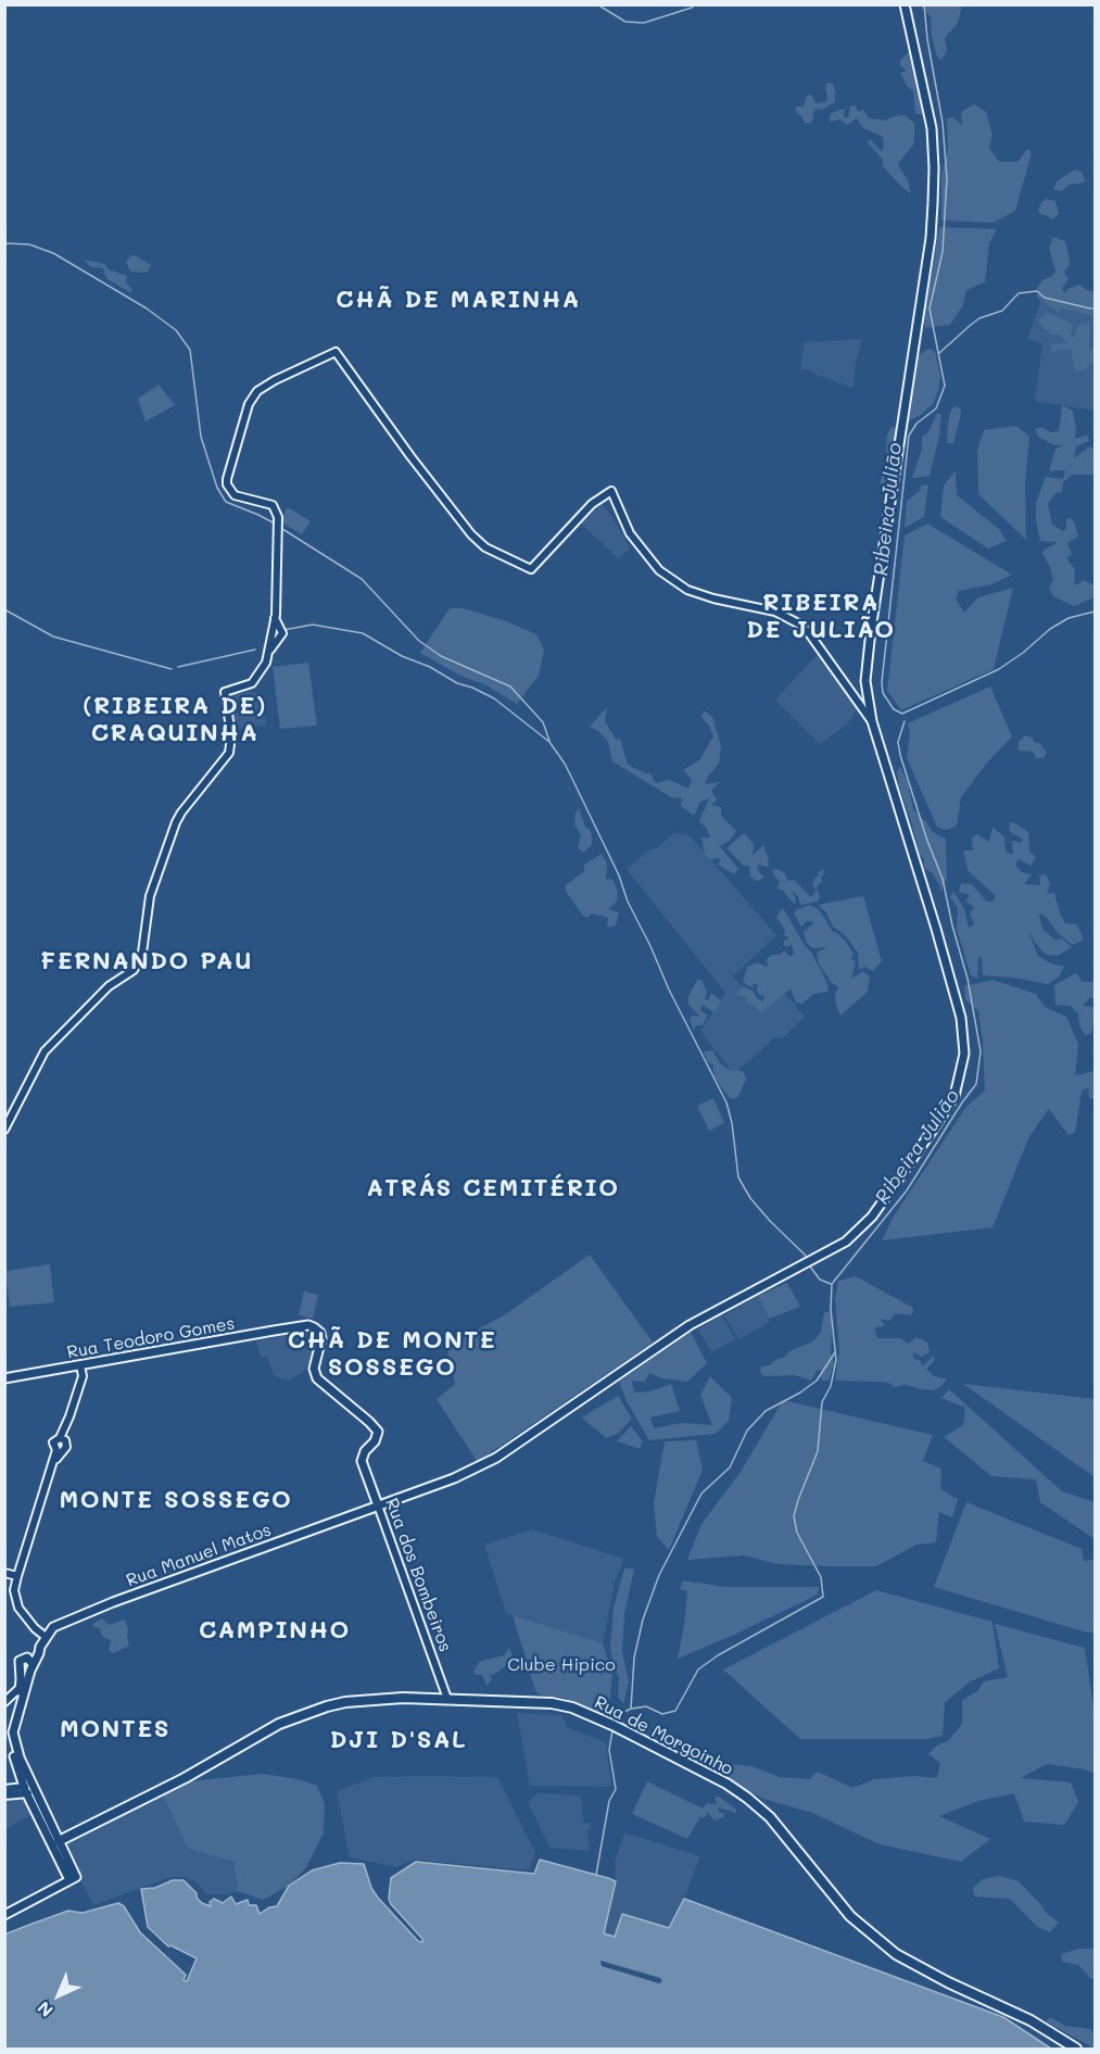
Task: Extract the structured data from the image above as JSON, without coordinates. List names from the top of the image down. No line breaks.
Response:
{"streets":{"main road":["Rua Teodoro Gomes","Rua Manuel Matos","Rua dos Bombeiros","Rua de Morgoinho"]},"crossings":[["Rua Teodoro Gomes","Rua dos Bombeiros"],["Rua Manuel Matos","Rua dos Bombeiros"],["Rua dos Bombeiros","Rua de Morgoinho"]],"districts":["CHÃ DE MARINHA","RIBEIRA DE JULIÃO","(RIBEIRA DE) CRAQUINHA","FERNANDO PAU","ATRÁS CEMITÉRIO","CHÃ DE MONTE SOSSEGO","MONTE SOSSEGO","CAMPINHO","MONTES","DJI D'SAL"],"water":["Ribeira Julião"],"parks":["Clube Hipico"],"north":"bottom left"}
